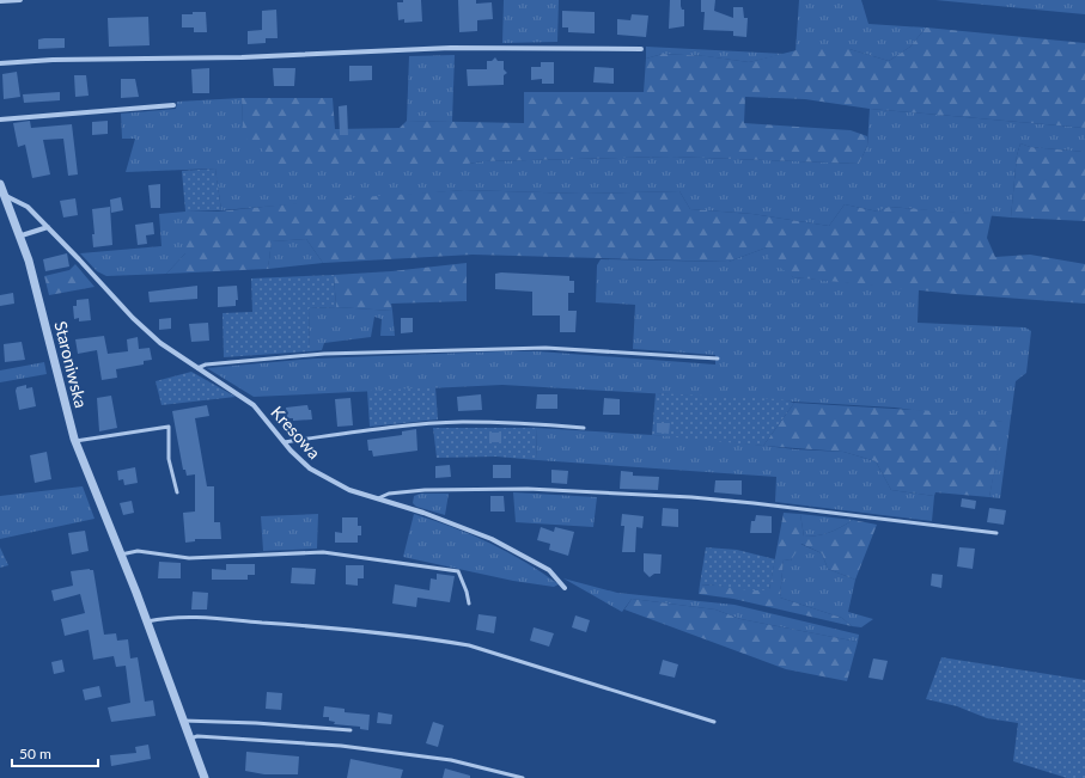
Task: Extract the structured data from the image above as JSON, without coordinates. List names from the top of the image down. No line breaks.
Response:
{"streets":{"street":["Staroniwska","Kresowa"]},"crossings":[["Staroniwska","Kresowa"]],"scale_bar":"50 m"}
